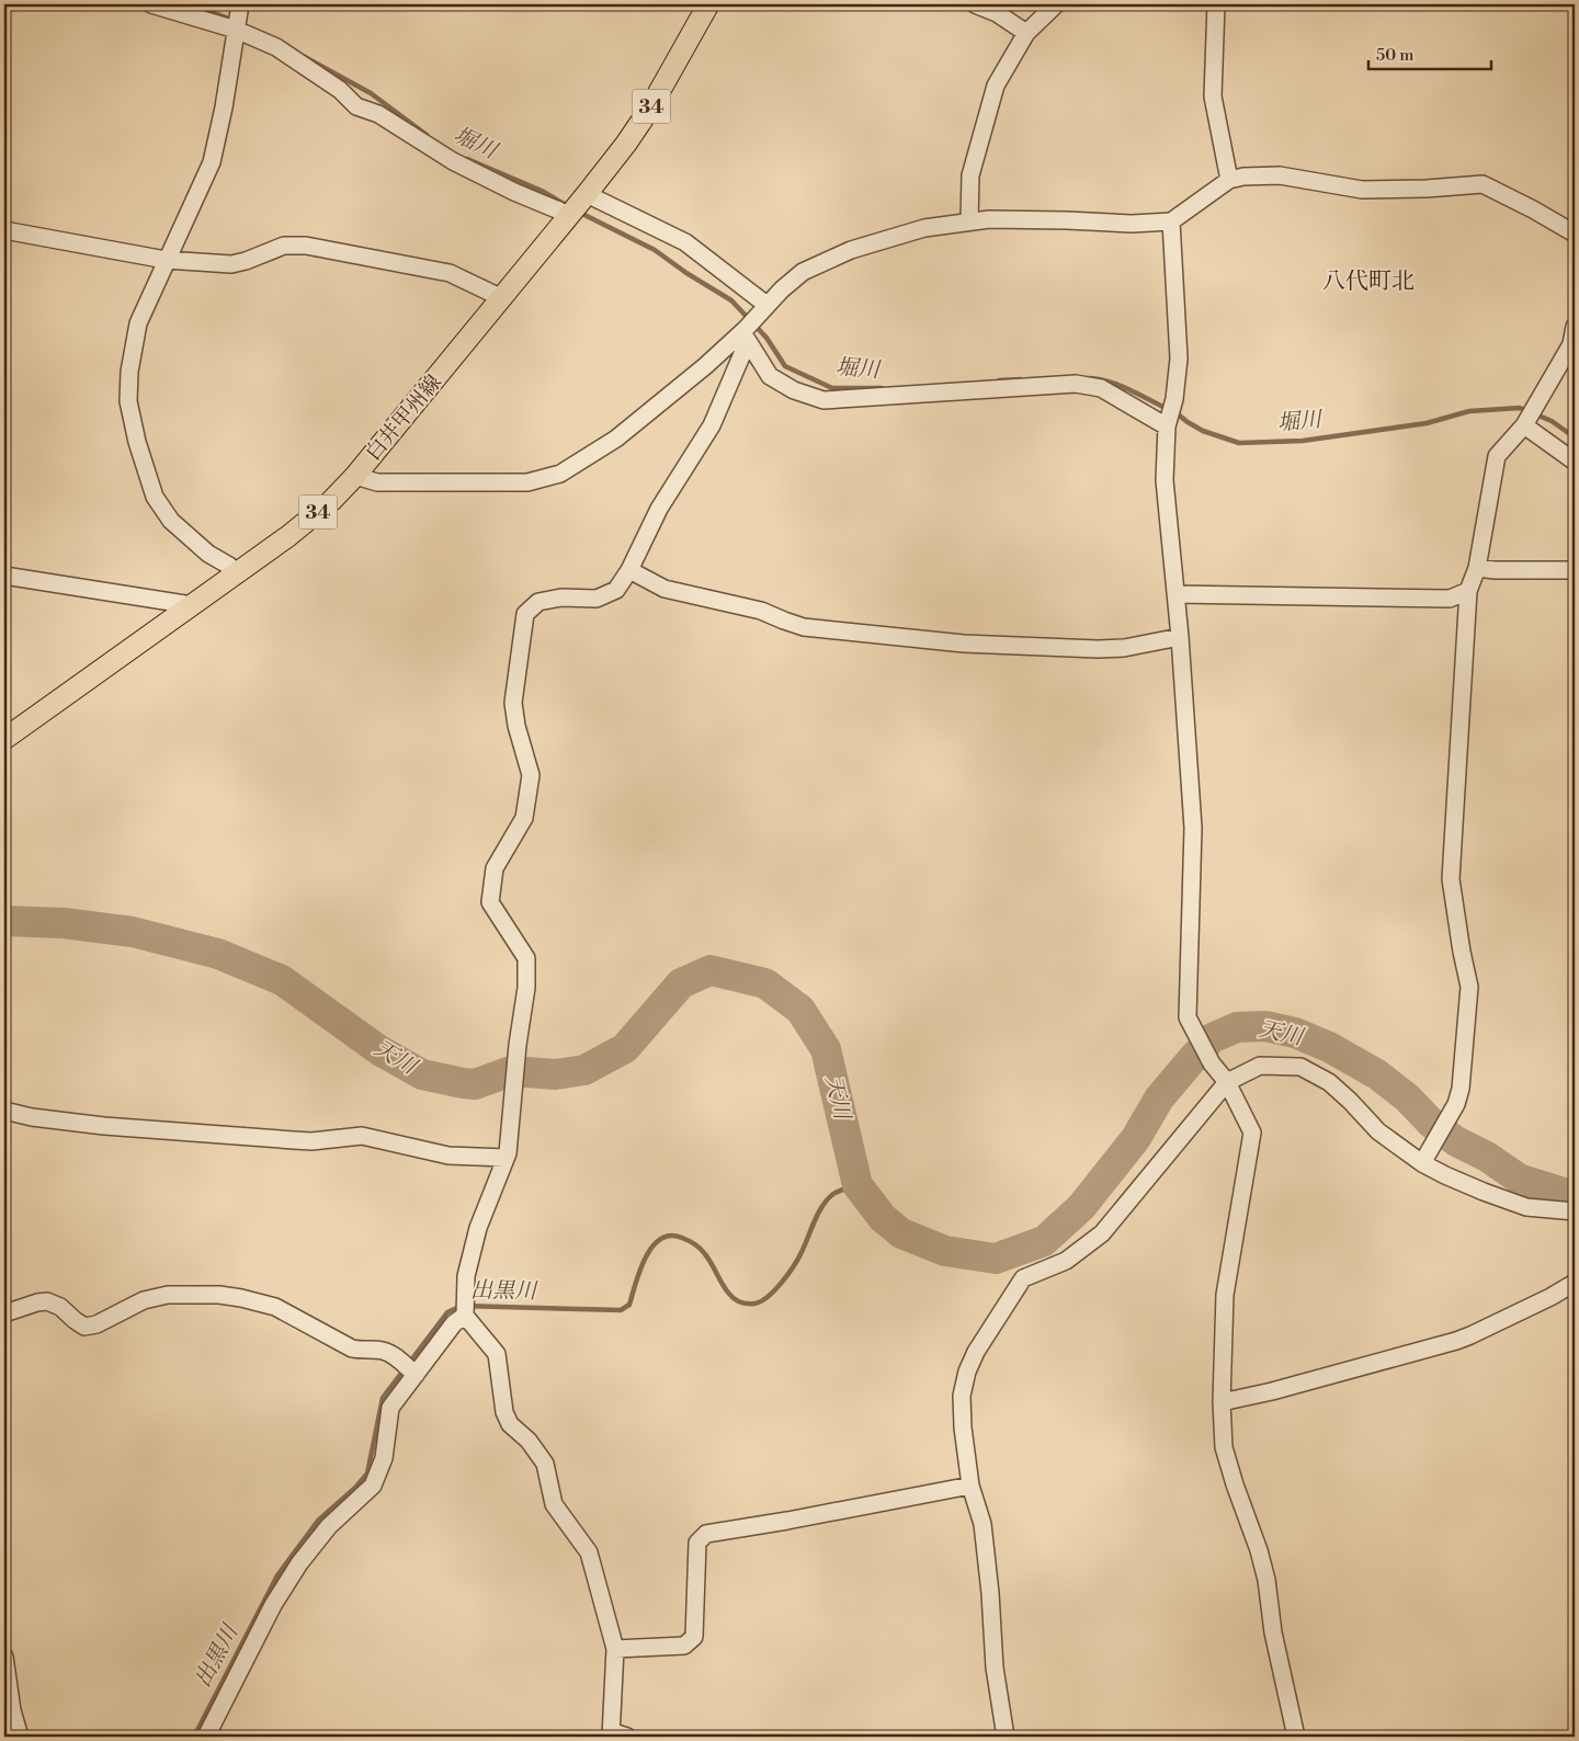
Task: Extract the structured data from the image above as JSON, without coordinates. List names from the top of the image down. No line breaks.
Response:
{"streets":{"main road":["34","白井甲州線"]},"districts":["八代町北"],"water":["堀川","天川","出黒川"],"scale_bar":"50 m"}
